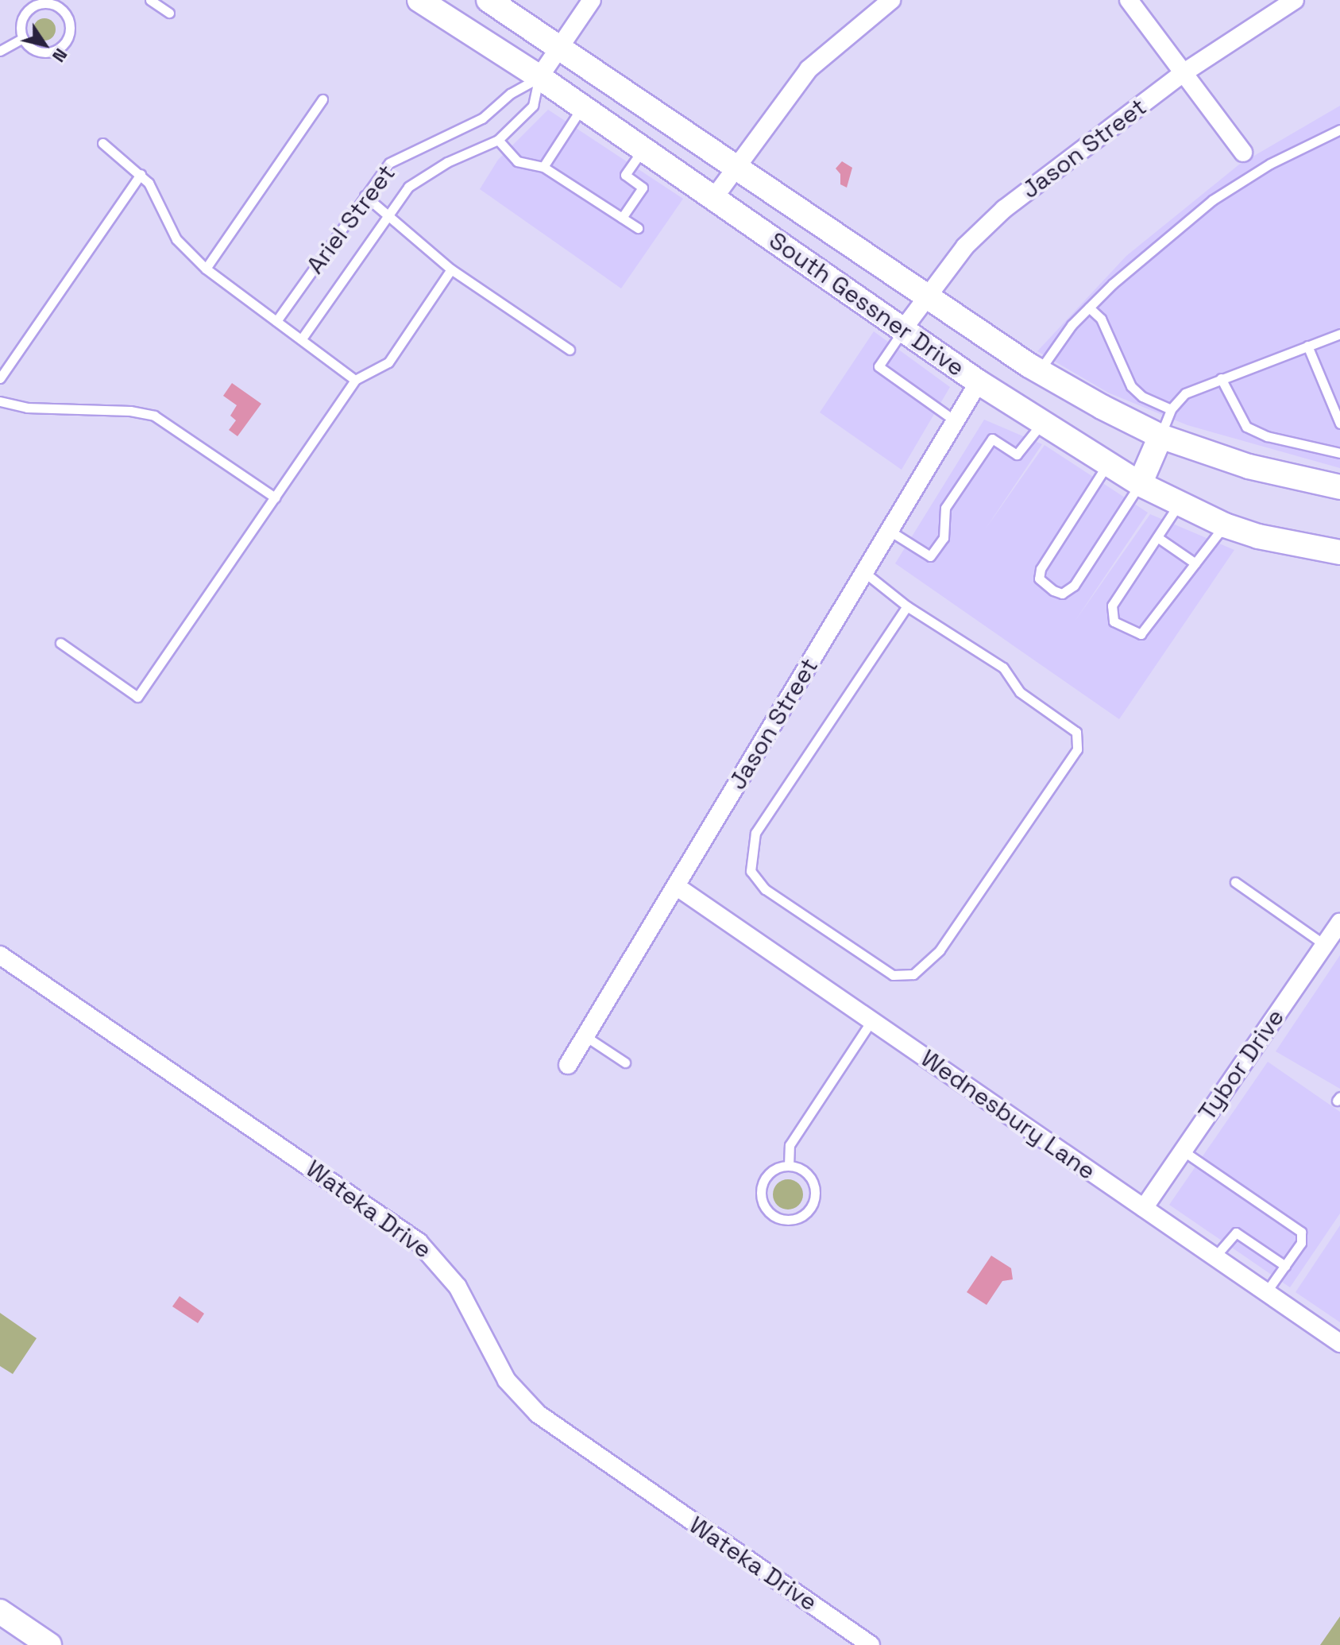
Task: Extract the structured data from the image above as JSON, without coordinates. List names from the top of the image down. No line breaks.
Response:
{"streets":{"main road":["South Gessner Drive"],"street":["Jason Street","Ariel Street","Tybor Drive","Wednesbury Lane","Wateka Drive"]},"crossings":[["Jason Street","South Gessner Drive"],["Jason Street","Wednesbury Lane"],["Ariel Street","South Gessner Drive"],["Tybor Drive","Wednesbury Lane"]],"north":"bottom right"}
